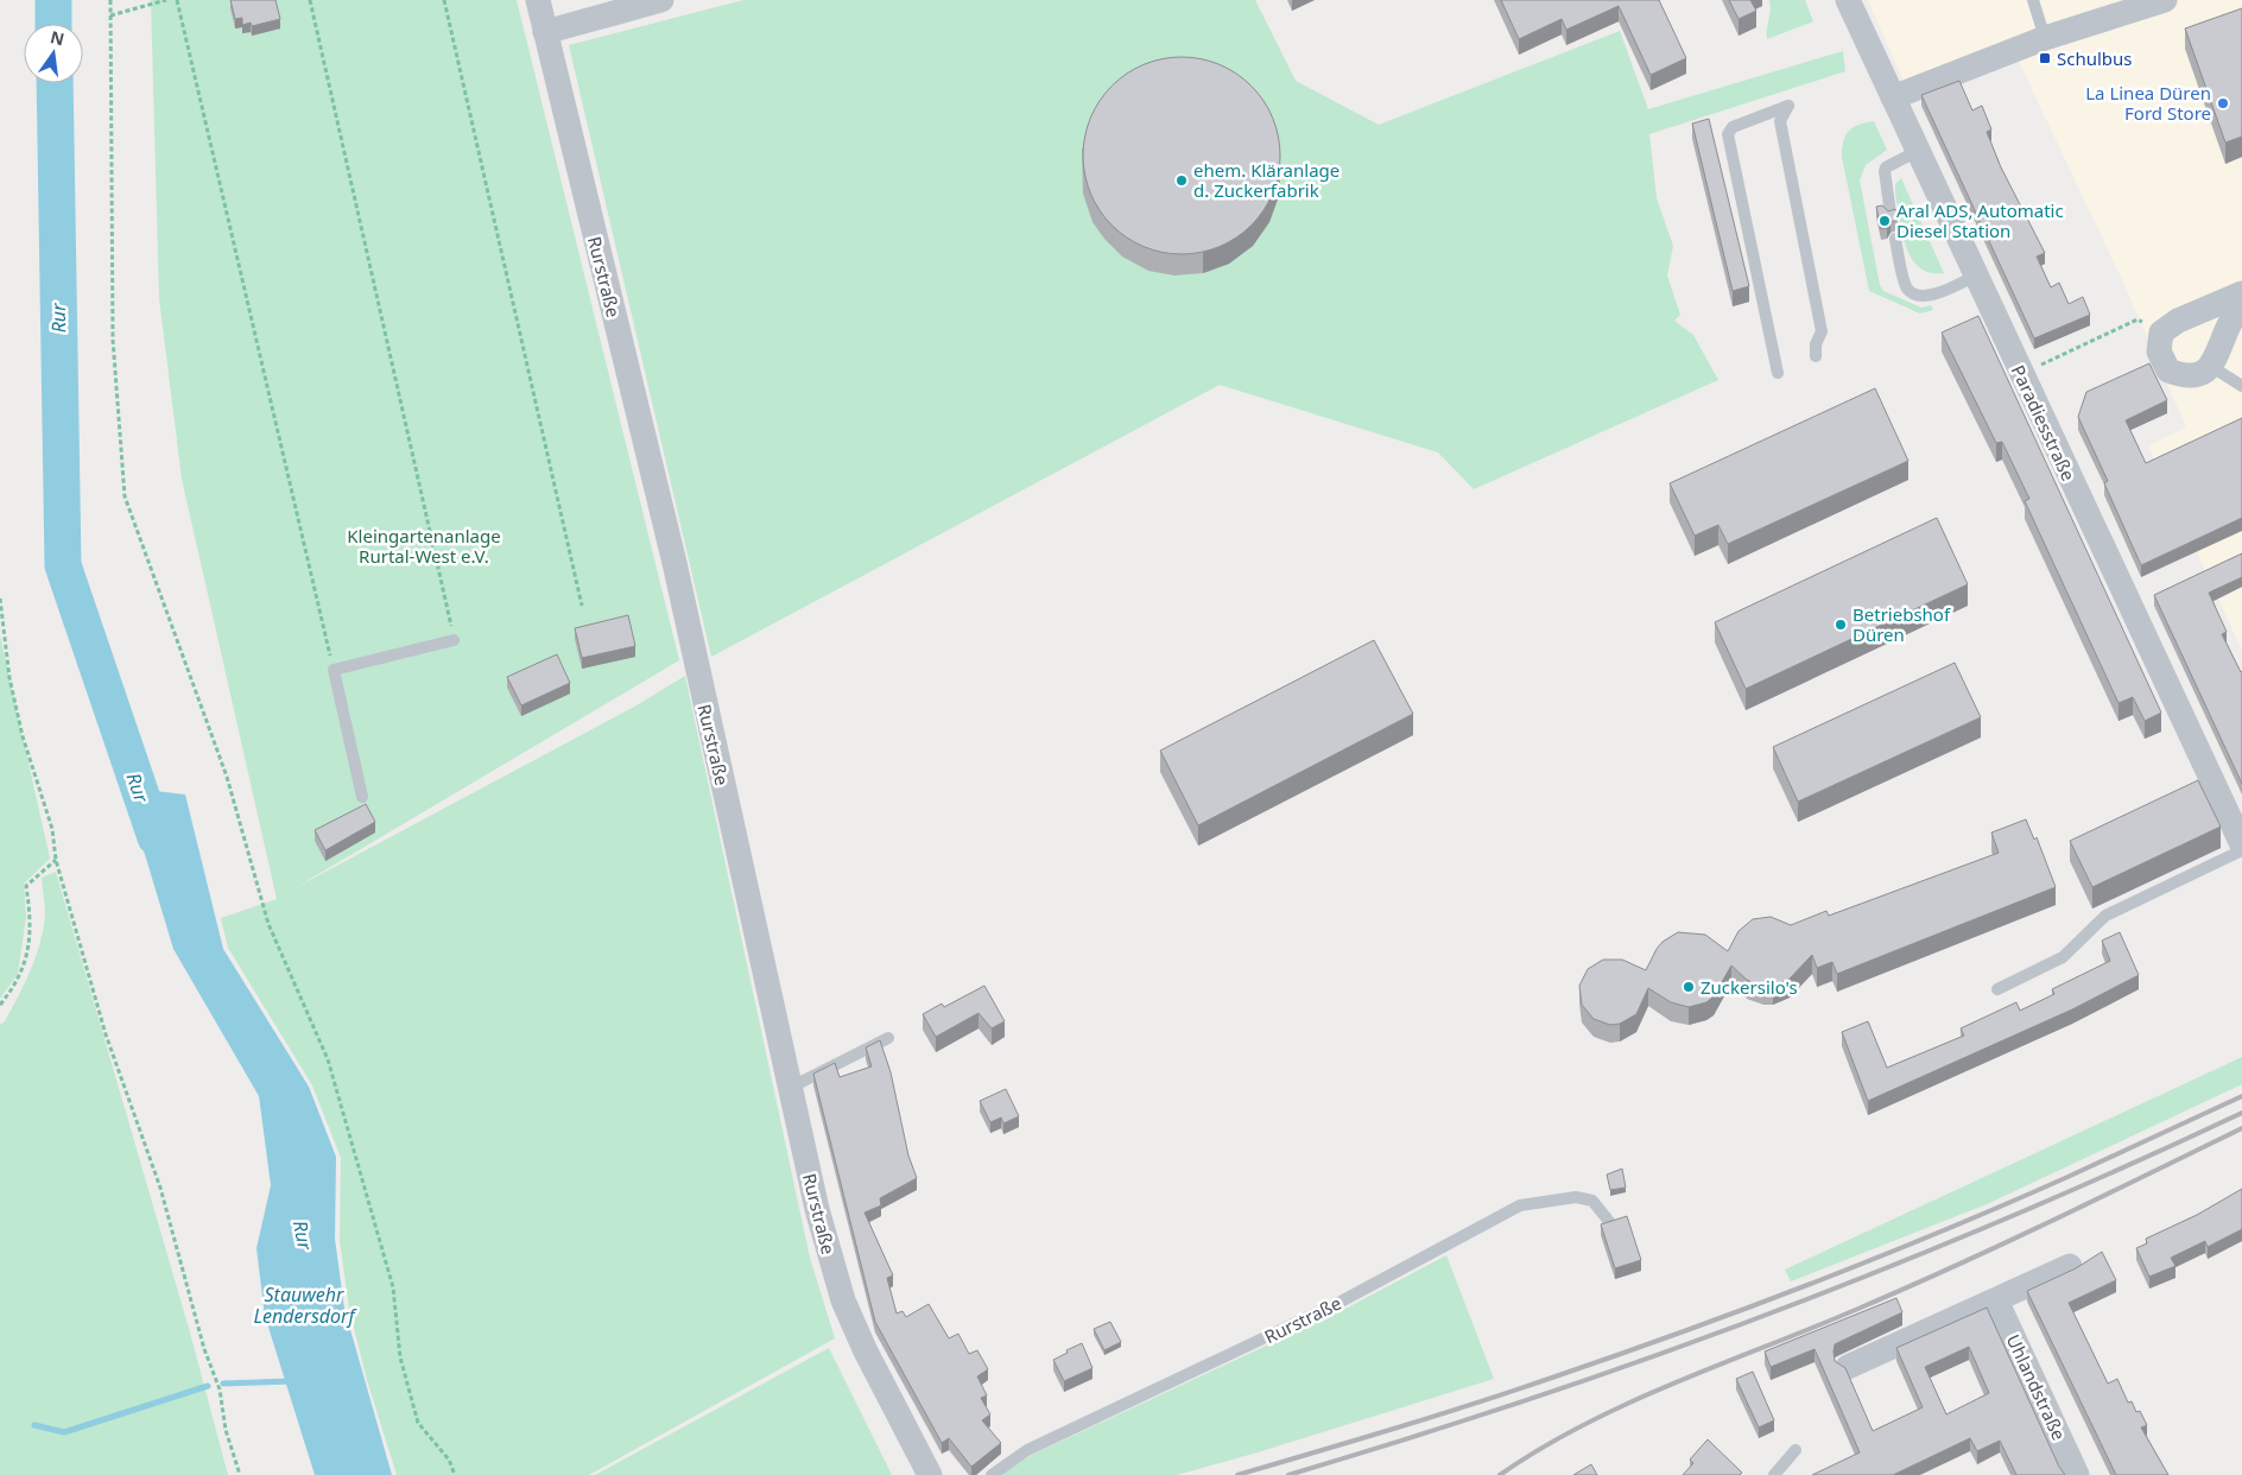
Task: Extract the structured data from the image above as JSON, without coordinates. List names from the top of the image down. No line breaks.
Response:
{"streets":{"street":["Rurstraße","Paradiesstraße","Uhlandstraße"]},"water":["Rur","Stauwehr Lendersdorf"],"parks":["Kleingartenanlage Rurtal-West e.V."],"places":{"transit":["Schulbus"],"other":["La Linea Düren Ford Store","ehem. Kläranlage d. Zuckerfabrik","Aral ADS, Automatic Diesel Station","Betriebshof Düren","Zuckersilo's"]},"north":"top"}
